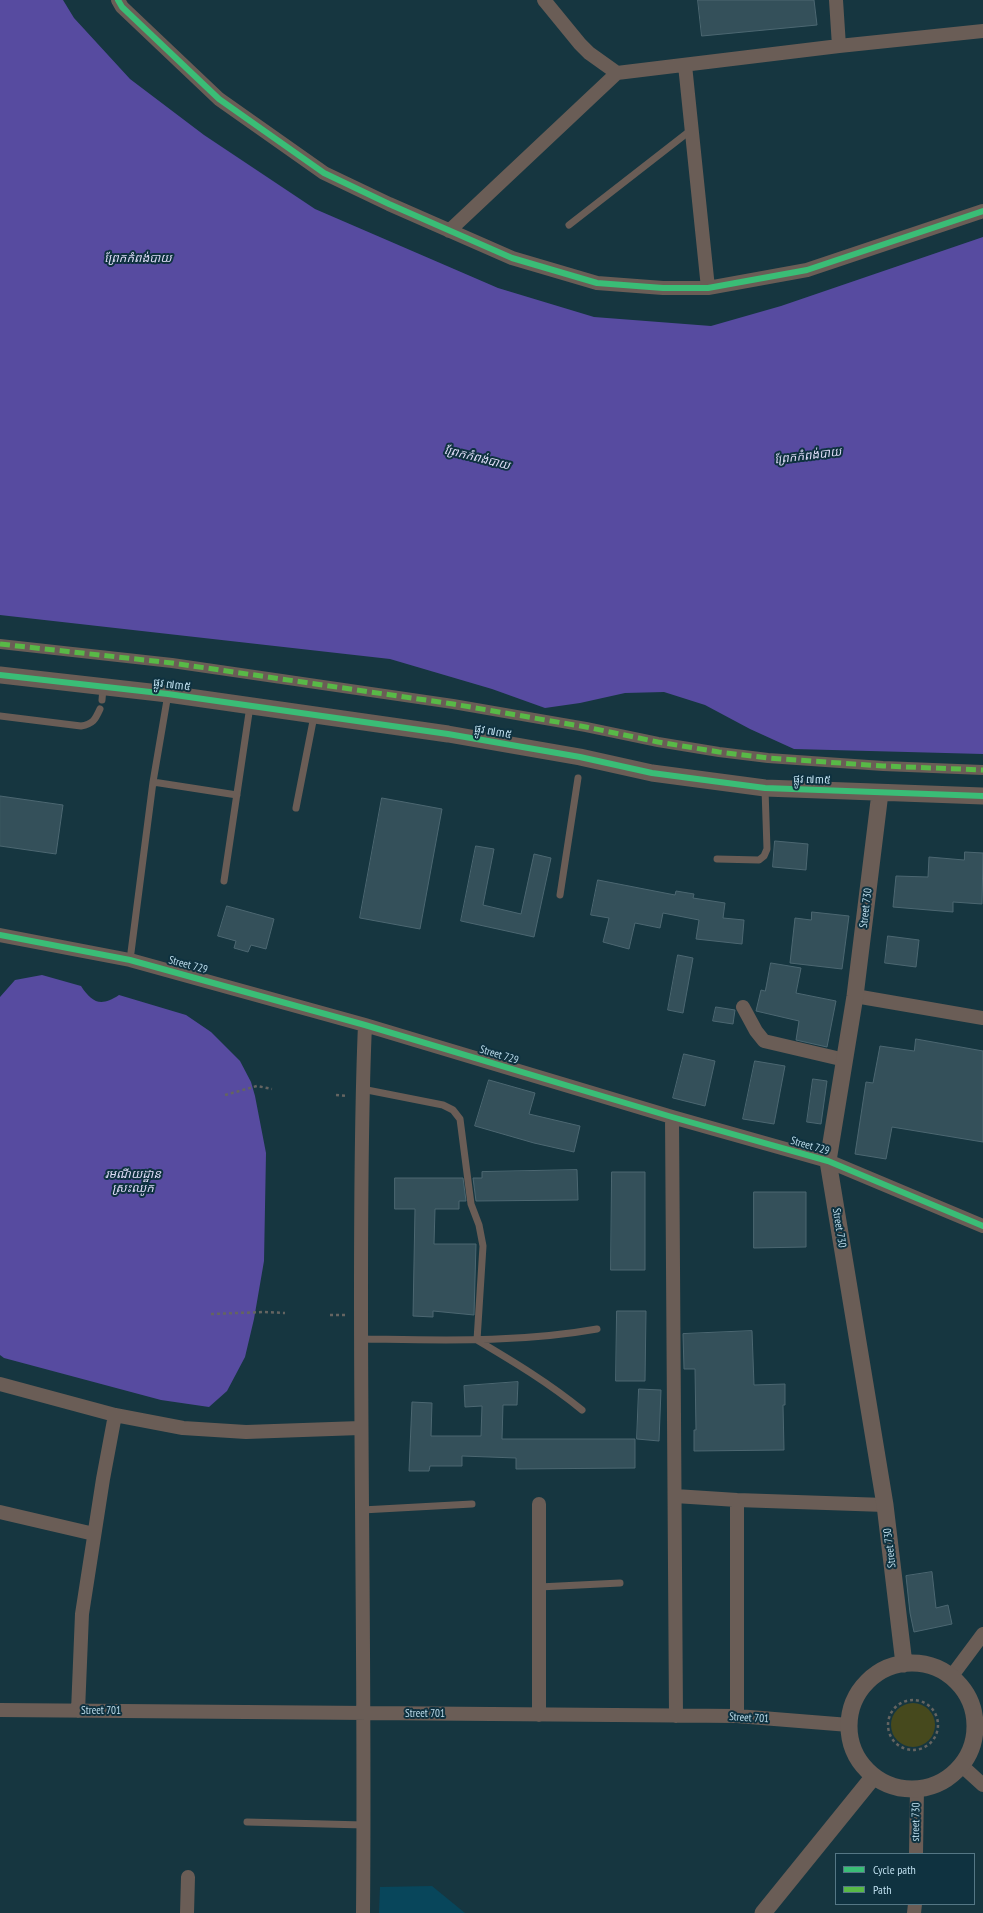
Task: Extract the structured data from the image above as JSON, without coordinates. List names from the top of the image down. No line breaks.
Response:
{"streets":{"street":["ផ្លូវ ៧៣៥","Street 730","Street 729","Street 701","street 730"]},"crossings":[["ផ្លូវ ៧៣៥","Street 730"],["Street 730","Street 729"]],"water":["ព្រែកកំពង់បាយ","រមណីយដ្ឋាន ស្រះឈូក"],"legend":["Cycle path","Path"]}
